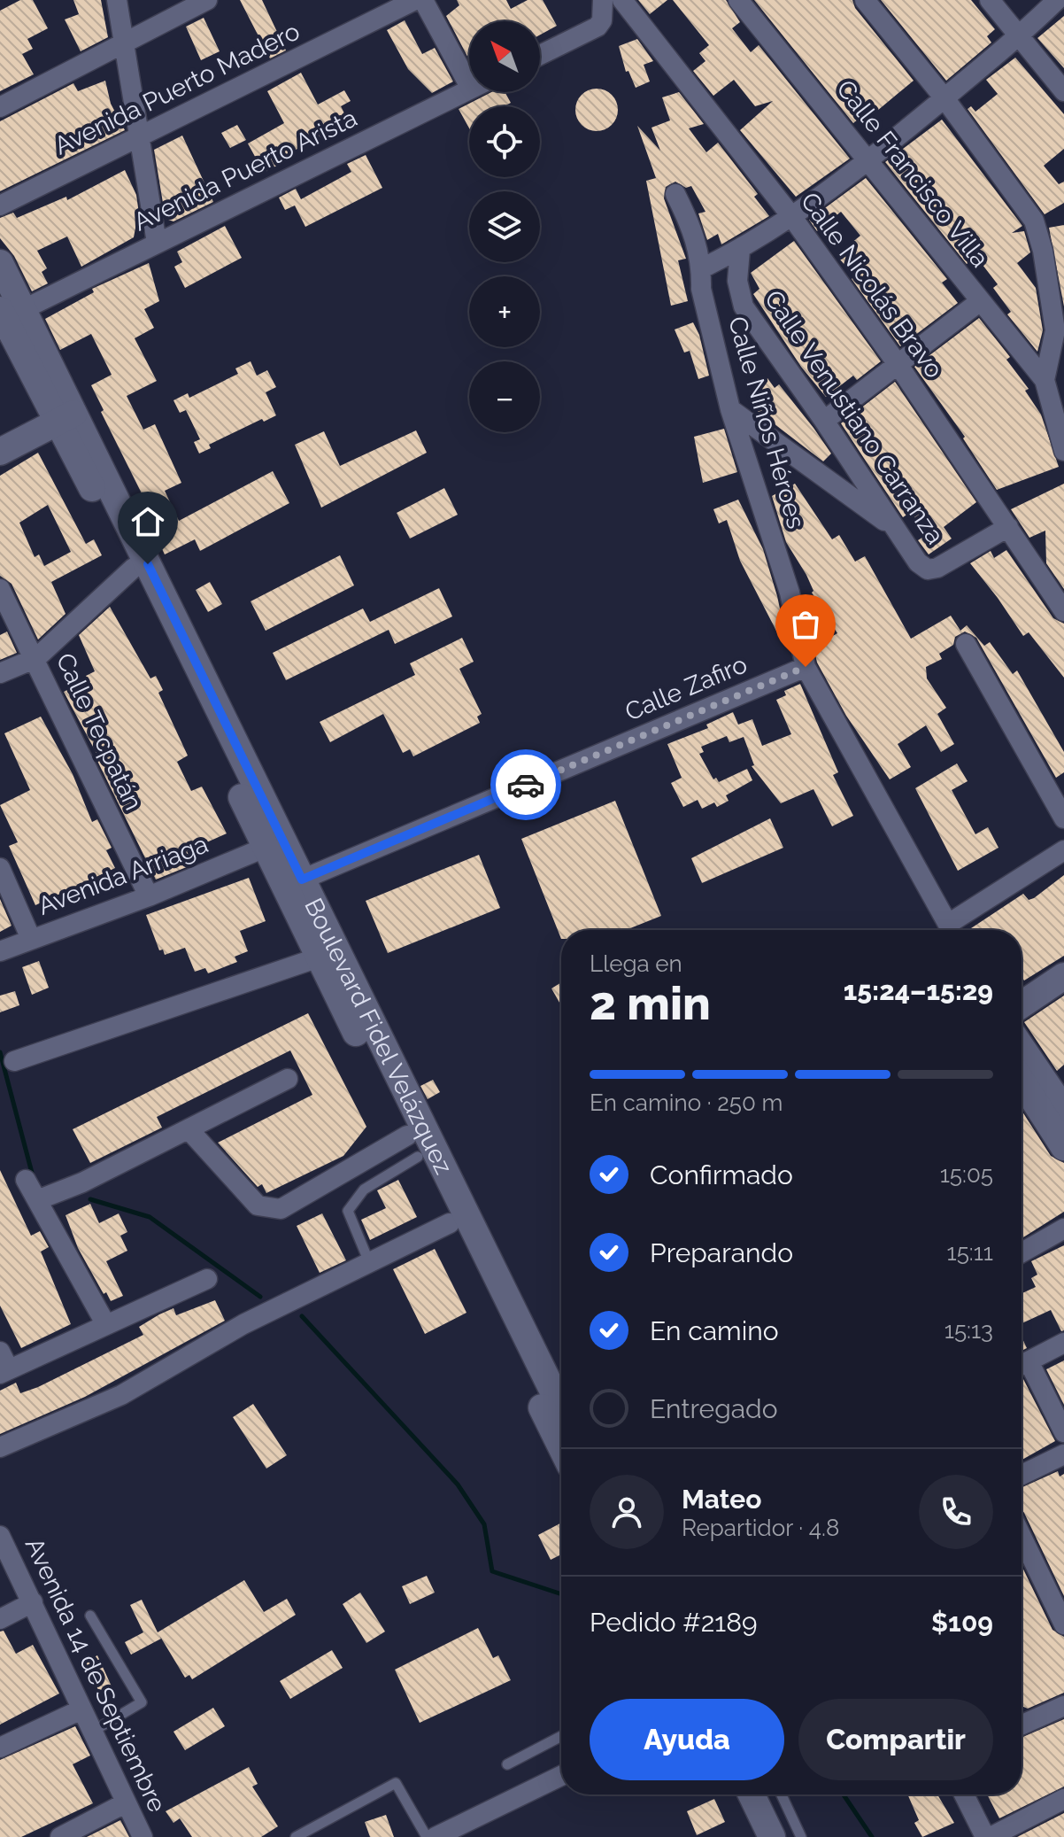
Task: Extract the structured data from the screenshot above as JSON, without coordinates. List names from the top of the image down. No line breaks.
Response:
{"streets":{"main road":["Boulevard Fidel Velázquez"],"street":["Avenida Puerto Madero","Avenida Puerto Arista","Calle Francisco Villa","Calle Nicolás Bravo","Calle Venustiano Carranza","Calle Niños Héroes","Calle Zafiro","Calle Tecpatán","Avenida Arriaga","Avenida 14 de Septiembre"]},"crossings":[["Avenida Puerto Arista","Boulevard Fidel Velázquez"],["Calle Nicolás Bravo","Calle Venustiano Carranza"],["Calle Niños Héroes","Calle Zafiro"],["Calle Zafiro","Boulevard Fidel Velázquez"],["Calle Tecpatán","Avenida Arriaga"],["Avenida Arriaga","Boulevard Fidel Velázquez"]],"north":"top left","page":{"map_buttons":["+","−"],"heading":["2 min","Llega en","15:24–15:29"],"panel":["Mateo","Repartidor · 4.8","Pedido #2189","$109"],"bar":"En camino · 250 m","list":[["Confirmado","15:05"],["Preparando","15:11"],["En camino","15:13"],"Entregado"],"buttons":["Ayuda","Compartir"]}}
